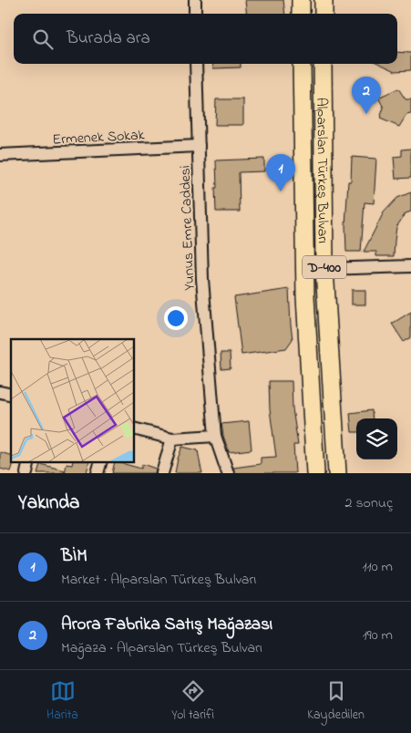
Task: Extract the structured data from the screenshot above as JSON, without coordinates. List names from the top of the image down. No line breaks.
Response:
{"streets":{"highway":["Alparslan Türkeş Bulvarı","D-400"],"street":["Ermenek Sokak","Yunus Emre Caddesi"]},"crossings":[["Ermenek Sokak","Yunus Emre Caddesi"]],"page":{"search":"Burada ara","pins":["2","1"],"heading":["Yakında","2 sonuç"],"list":[{"mark":"1","name":"BİM","note":"Market · Alparslan Türkeş Bulvarı","value":"110 m"},{"mark":"2","name":"Arora Fabrika Satış Mağazası","note":"Mağaza · Alparslan Türkeş Bulvarı","value":"190 m"}],"nav":["Harita","Yol tarifi","Kaydedilen"]}}
